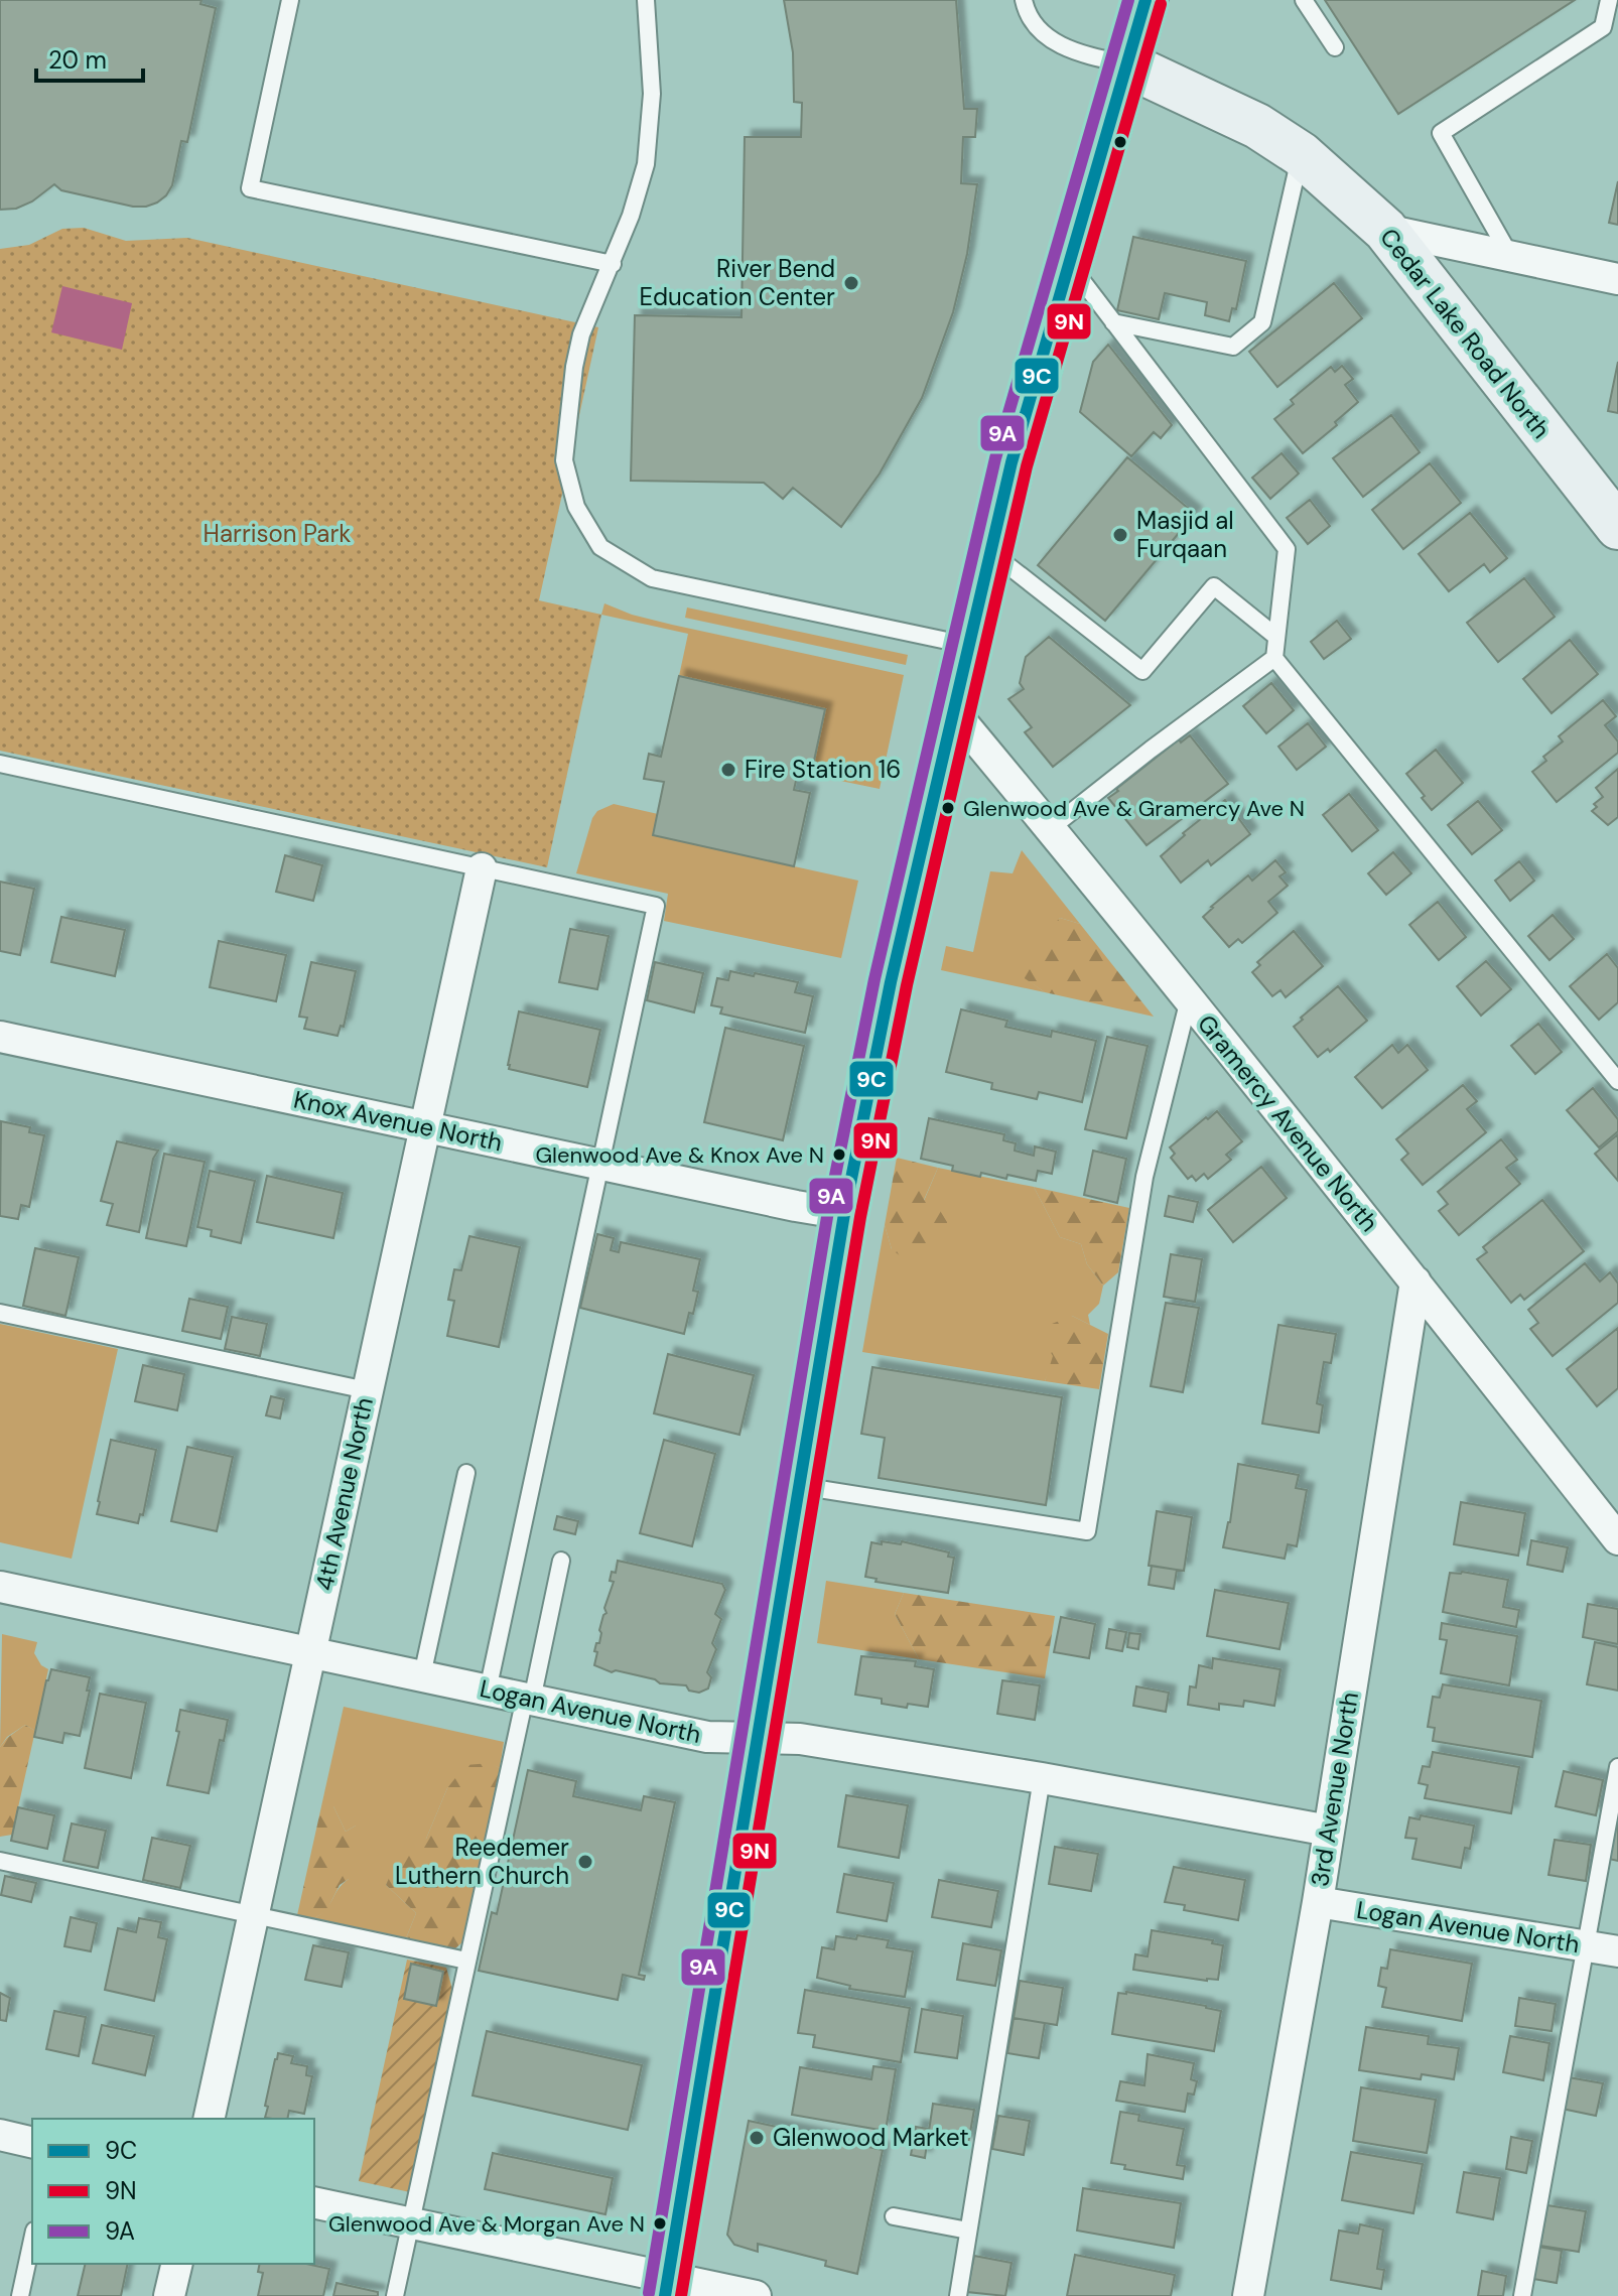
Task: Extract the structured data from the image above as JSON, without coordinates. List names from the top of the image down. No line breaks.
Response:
{"streets":{"street":["Cedar Lake Road North","Knox Avenue North","Gramercy Avenue North","4th Avenue North","Logan Avenue North","3rd Avenue North"]},"crossings":[["Knox Avenue North","4th Avenue North"],["Gramercy Avenue North","3rd Avenue North"],["4th Avenue North","Logan Avenue North"],["Logan Avenue North","3rd Avenue North"]],"parks":["Harrison Park"],"places":["River Bend Education Center","Masjid al Furqaan","Fire Station 16","Glenwood Ave & Gramercy Ave N","Glenwood Ave & Knox Ave N","Reedemer Luthern Church","Glenwood Market","Glenwood Ave & Morgan Ave N"],"lines":["transit line 9C","transit line 9A","transit line 9N"],"legend":["9C","9N","9A"],"scale_bar":"20 m"}
